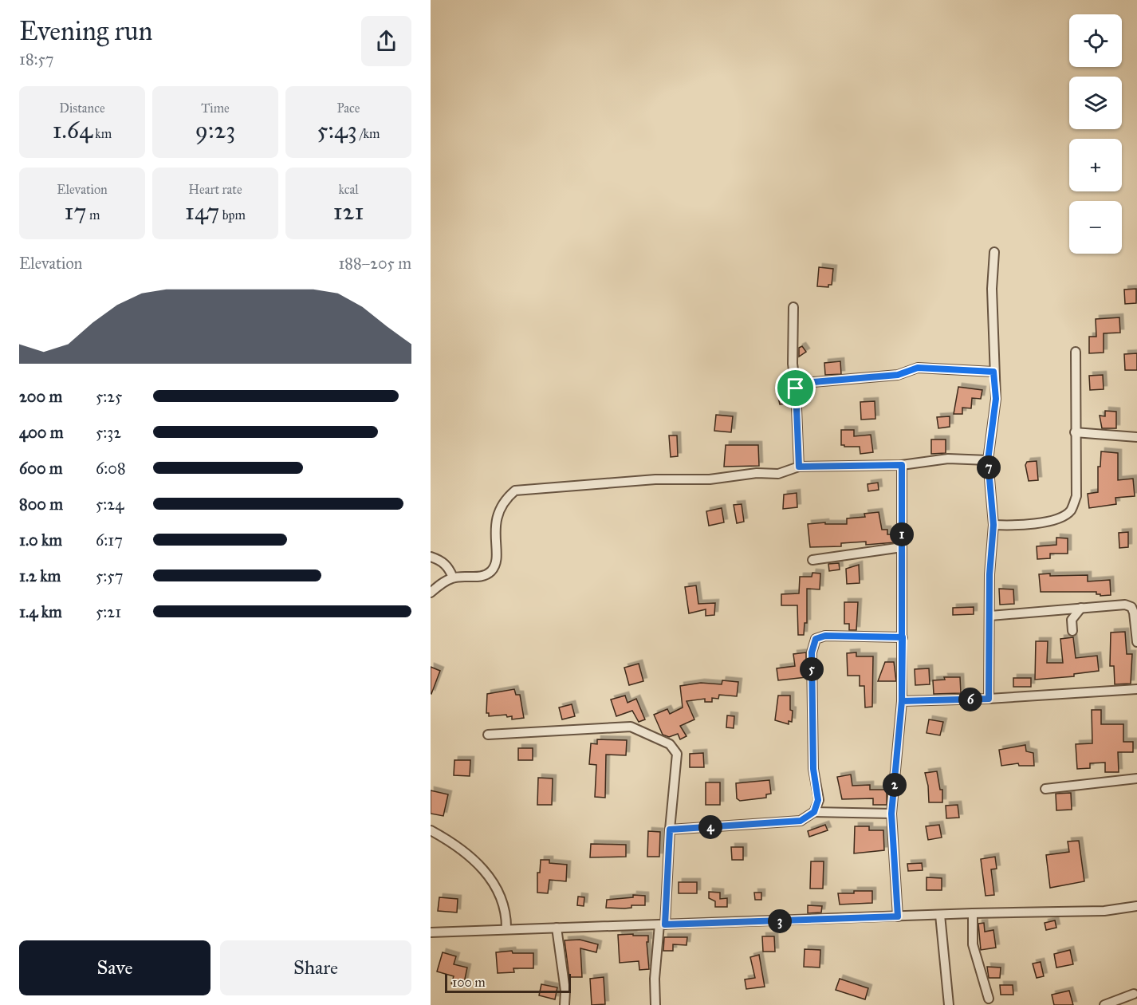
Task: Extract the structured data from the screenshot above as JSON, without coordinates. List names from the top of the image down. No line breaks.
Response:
{"scale_bar":"100 m","page":{"heading":["Evening run","18:57"],"map_buttons":["+","−"],"stats":[["Distance","1.64 km"],["Time","9:23"],["Pace","5:43 /km"],["Elevation","17 m"],["Heart rate","147 bpm"],["kcal","121"]],"chart":["Elevation","188–205 m"],"list":[{"name":"200 m","note":"5:25"},{"name":"400 m","note":"5:32"},{"name":"600 m","note":"6:08"},{"name":"800 m","note":"5:24"},{"name":"1.0 km","note":"6:17"},{"name":"1.2 km","note":"5:57"},{"name":"1.4 km","note":"5:21"}],"pins":["7","1","5","6","2","4","3"],"buttons":["Save","Share"],"scale":"100 m"}}
